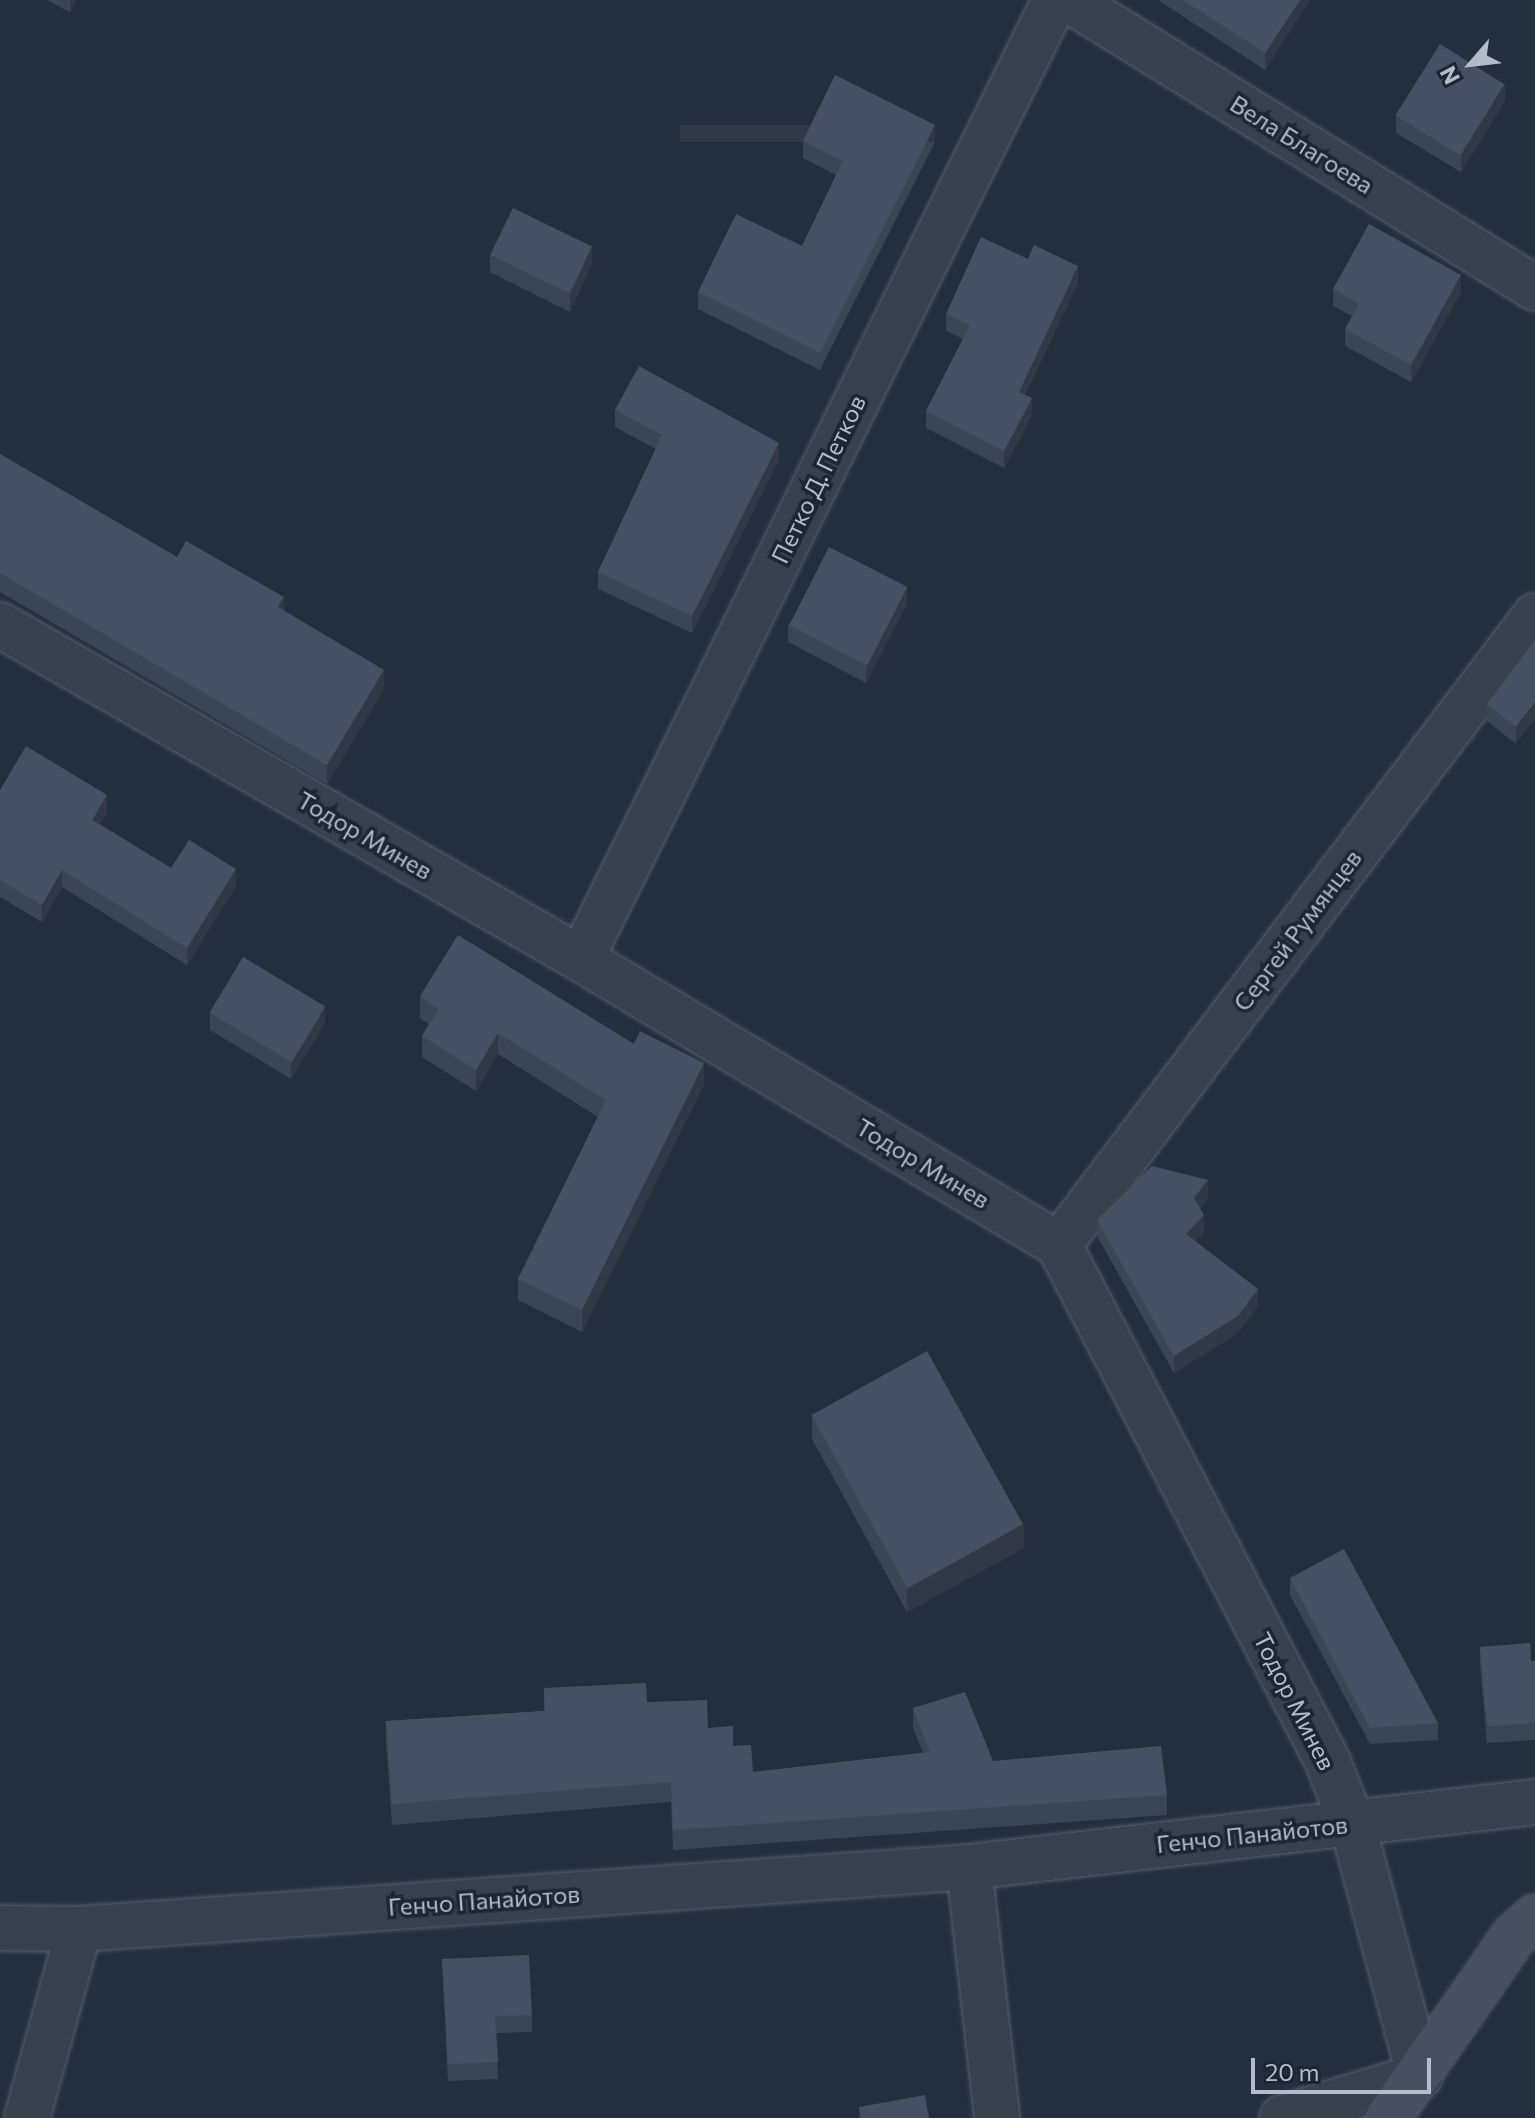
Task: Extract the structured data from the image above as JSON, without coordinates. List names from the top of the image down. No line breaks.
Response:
{"streets":{"street":["Вела Благоева","Петко Д. Петков","Тодор Минев","Сергей Румянцев","Генчо Панайотов"]},"crossings":[["Петко Д. Петков","Тодор Минев"],["Тодор Минев","Сергей Румянцев"],["Тодор Минев","Генчо Панайотов"]],"scale_bar":"20 m","north":"bottom left"}
